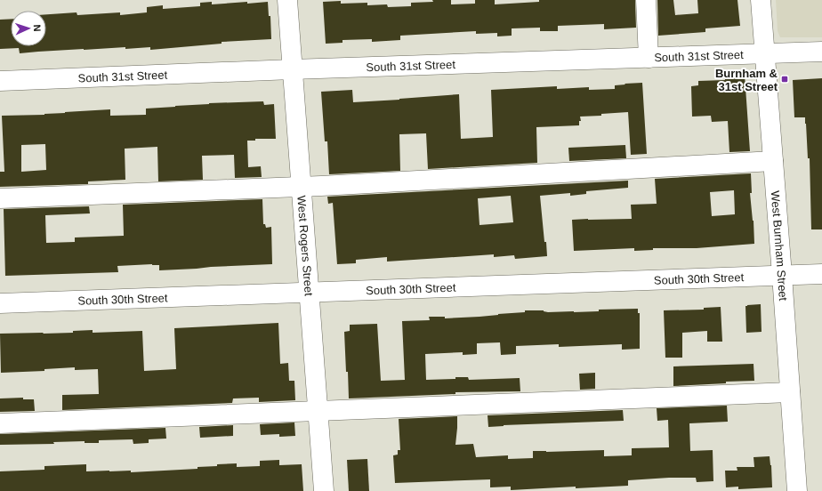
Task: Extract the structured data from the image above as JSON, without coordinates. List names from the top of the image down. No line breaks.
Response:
{"streets":{"street":["South 31st Street","West Rogers Street","West Burnham Street","South 30th Street"]},"crossings":[["South 31st Street","West Rogers Street"],["South 31st Street","West Burnham Street"],["West Rogers Street","South 30th Street"],["West Burnham Street","South 30th Street"]],"places":{"transit":["Burnham & 31st Street"]},"north":"right"}
